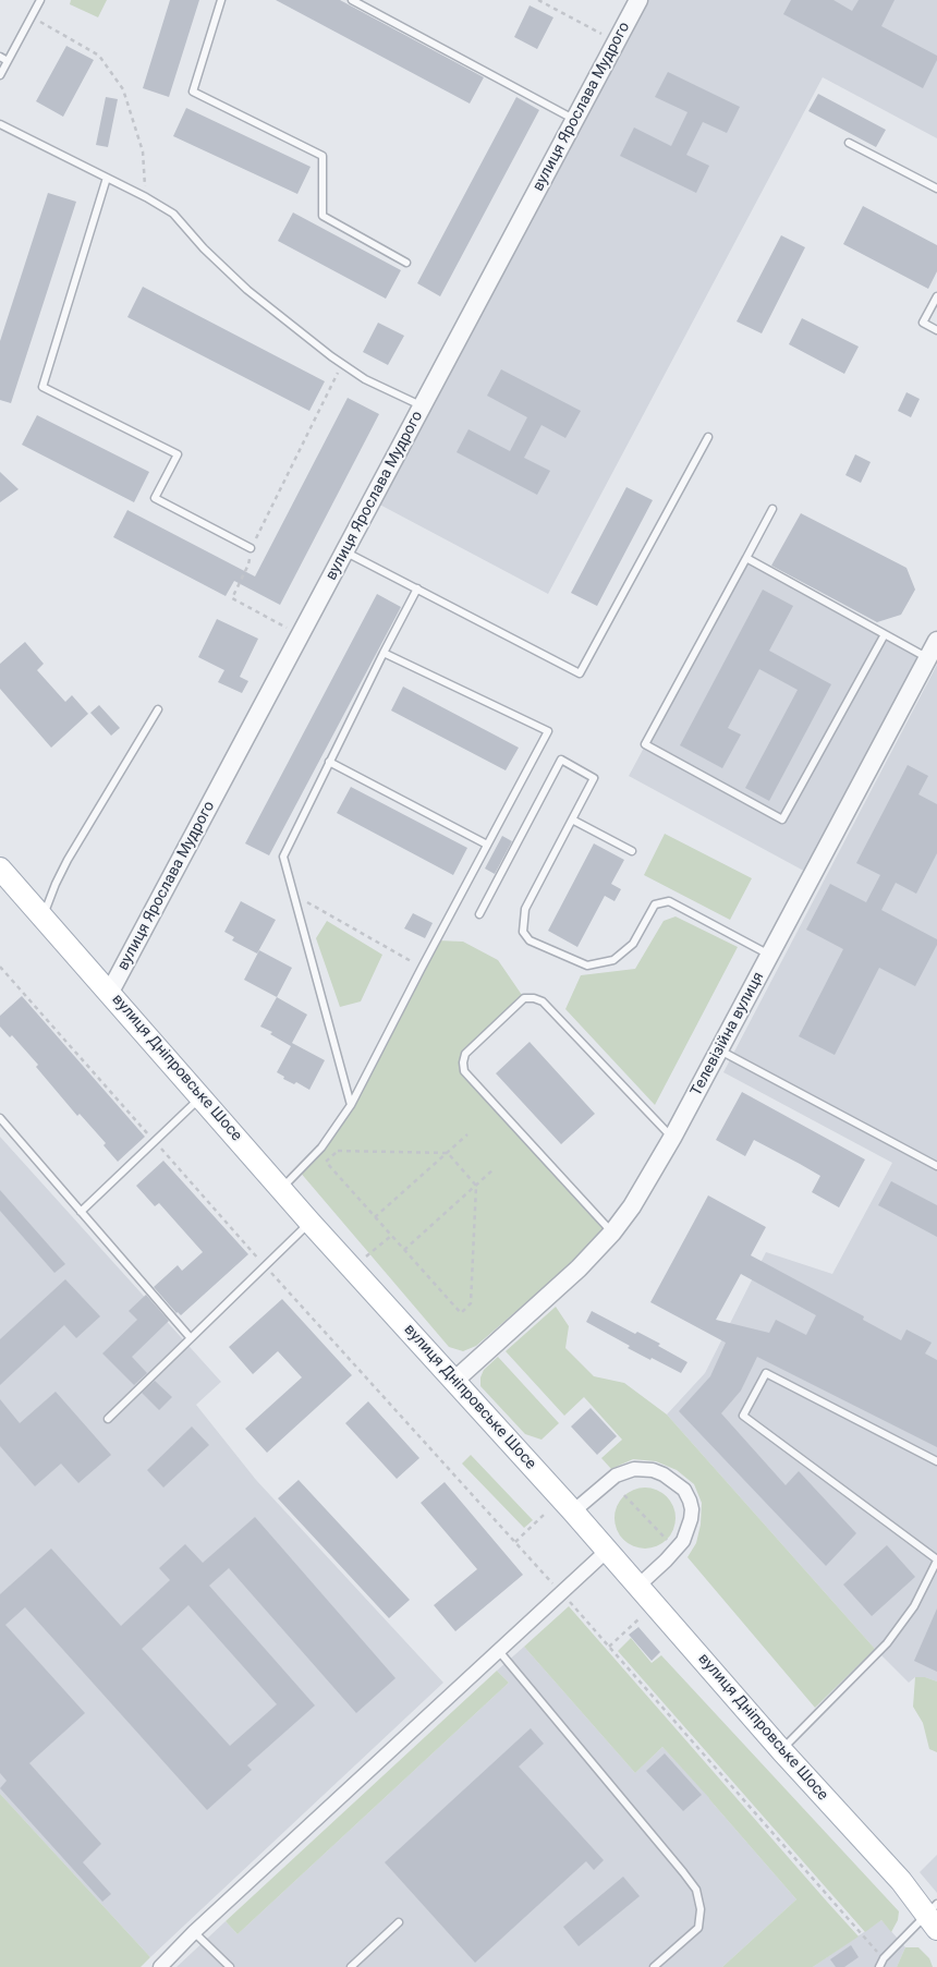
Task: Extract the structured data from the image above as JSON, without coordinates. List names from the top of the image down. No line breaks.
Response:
{"streets":{"main road":["вулиця Дніпровське Шосе"],"street":["вулиця Ярослава Мудрого","Телевізійна вулиця"]},"crossings":[["вулиця Ярослава Мудрого","вулиця Дніпровське Шосе"],["Телевізійна вулиця","вулиця Дніпровське Шосе"]]}
